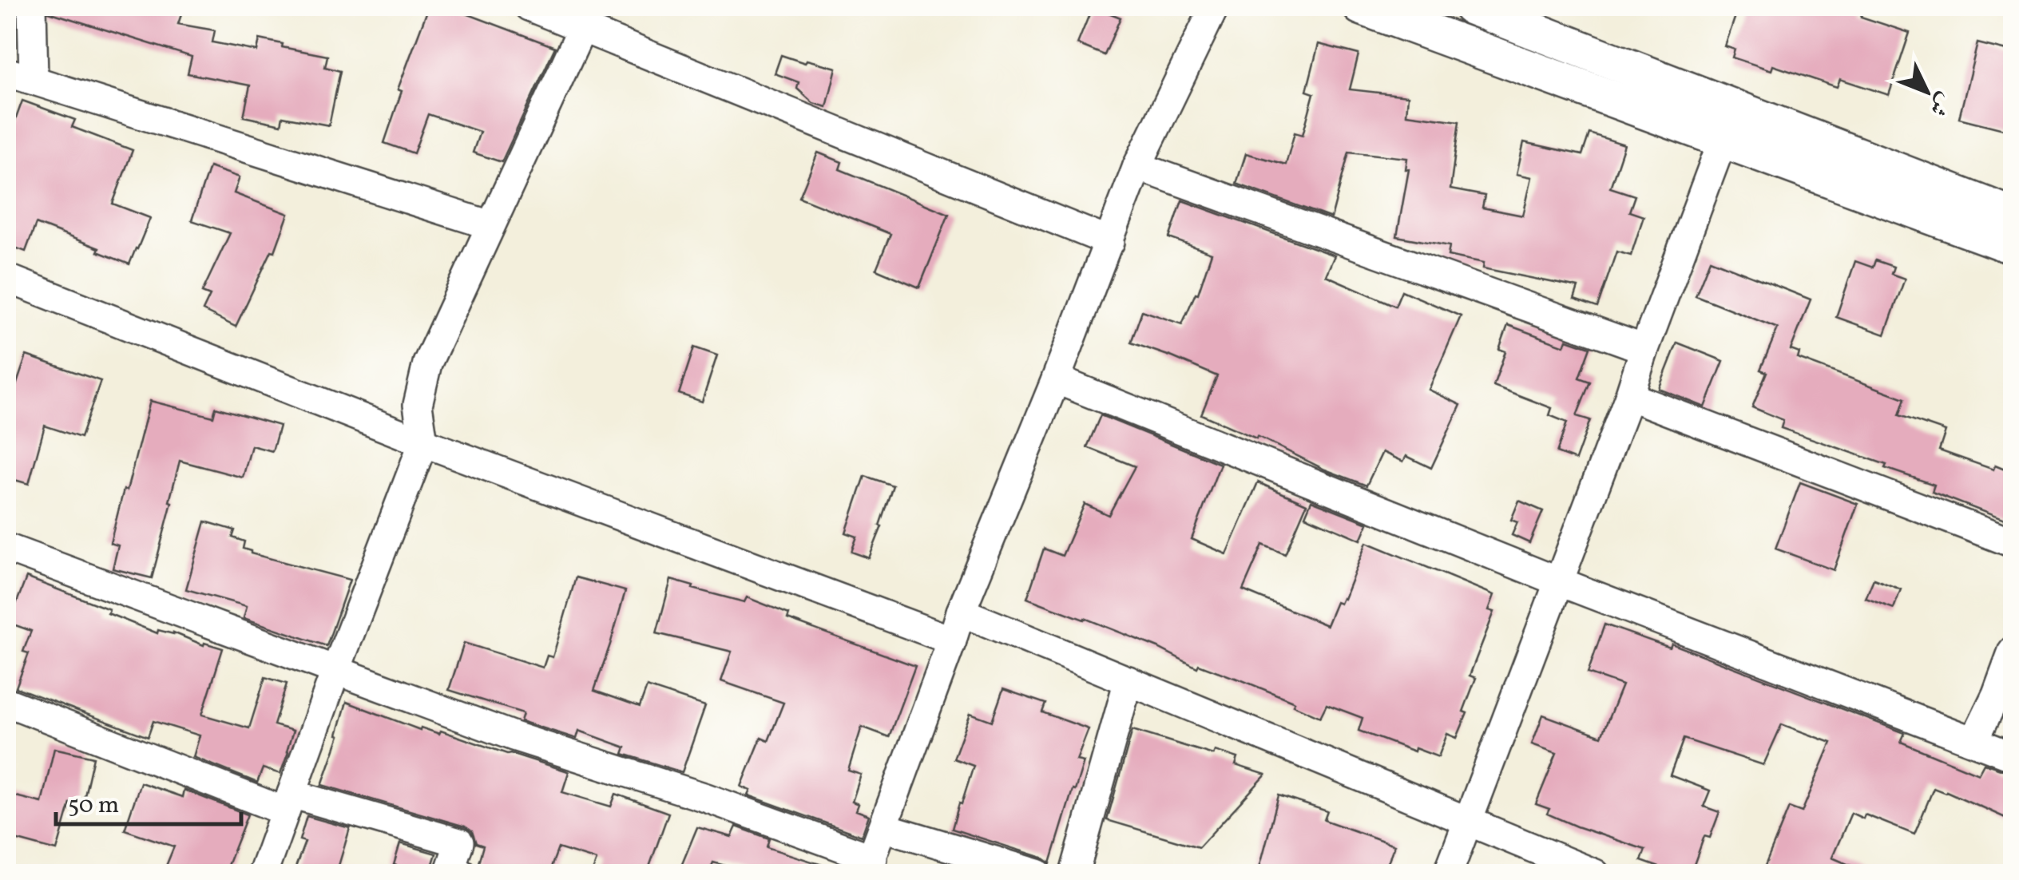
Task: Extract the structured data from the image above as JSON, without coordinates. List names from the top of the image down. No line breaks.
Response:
{"scale_bar":"50 m","north":"bottom right"}
